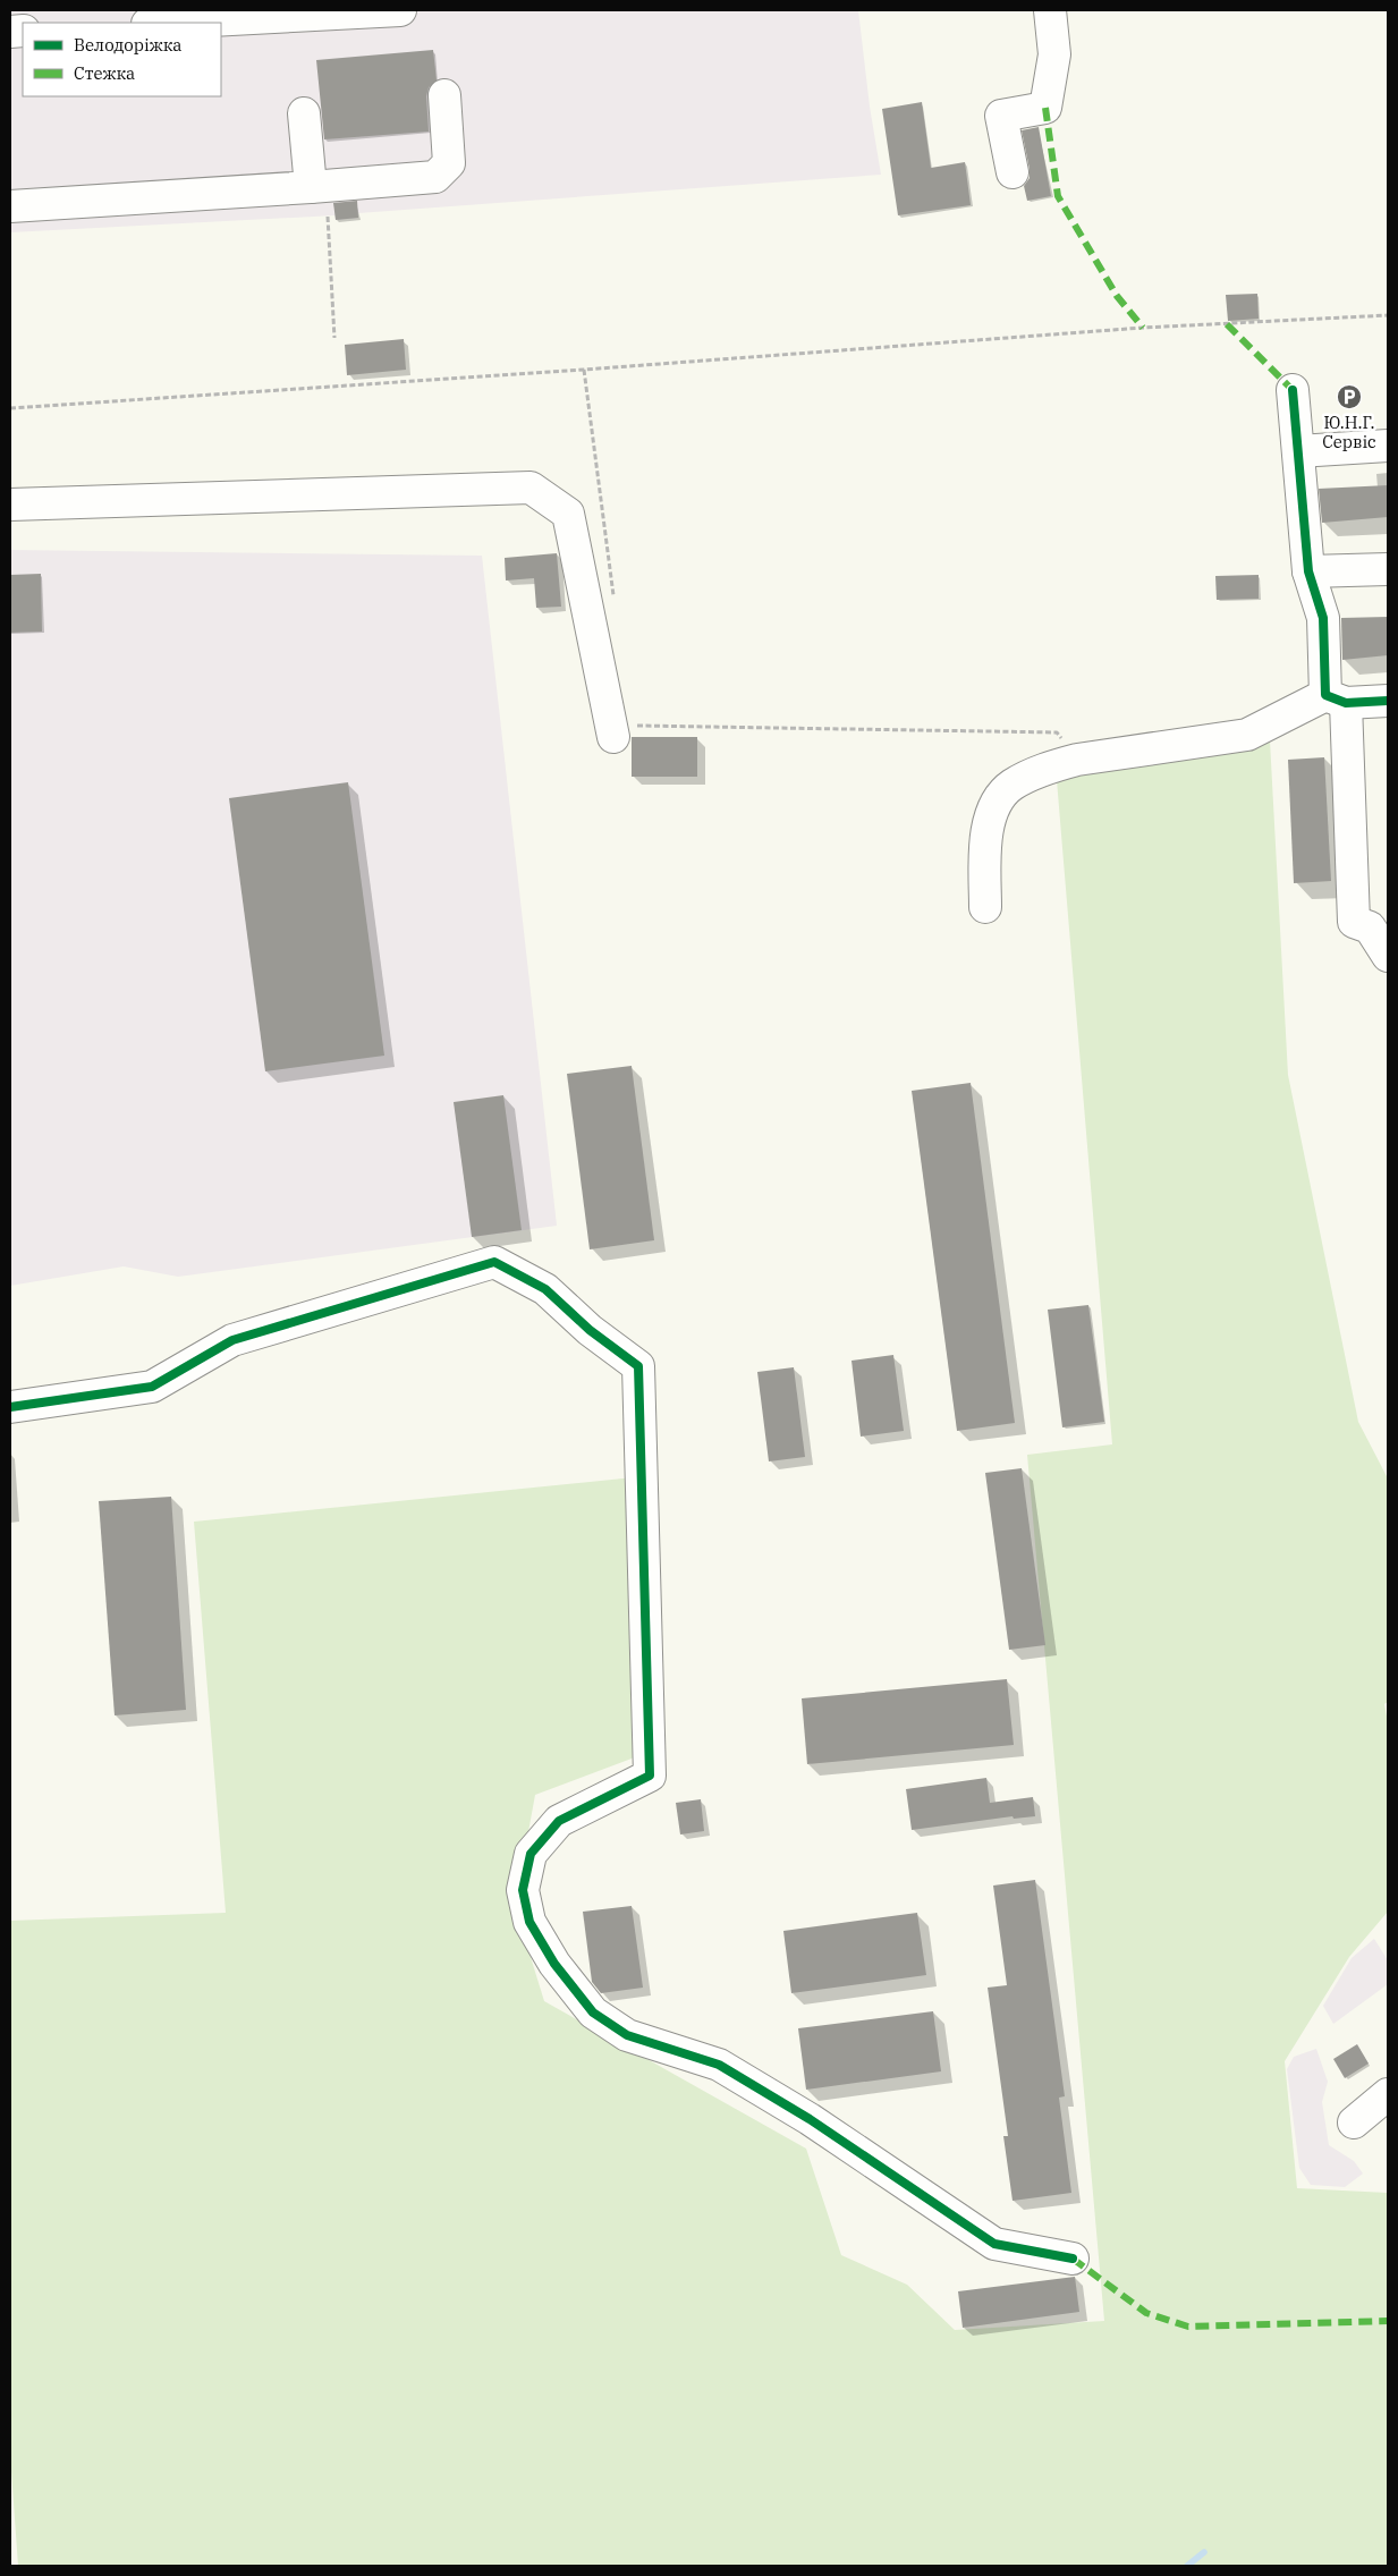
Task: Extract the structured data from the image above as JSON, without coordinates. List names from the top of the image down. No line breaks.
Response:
{"places":{"parking":["Ю.Н.Г. Сервіс"]},"legend":["Велодоріжка","Стежка"]}
